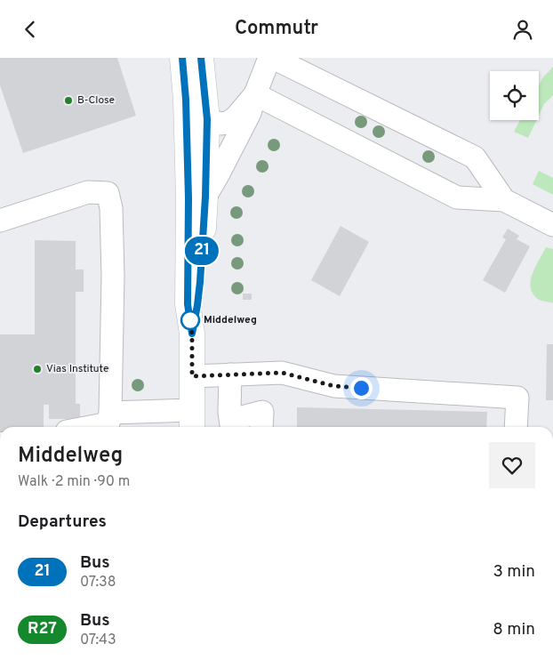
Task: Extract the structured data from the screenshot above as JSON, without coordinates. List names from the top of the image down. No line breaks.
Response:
{"places":["B-Close","Middelweg","Vias Institute"],"lines":["bus line 21"],"page":{"header":"Commutr","on_map":"21","heading":[["Middelweg","Walk · 2 min · 90 m"],"Departures"],"list":[{"mark":"21","name":"Bus","note":"07:38","value":"3 min"},{"mark":"R27","name":"Bus","note":"07:43","value":"8 min"}]}}
